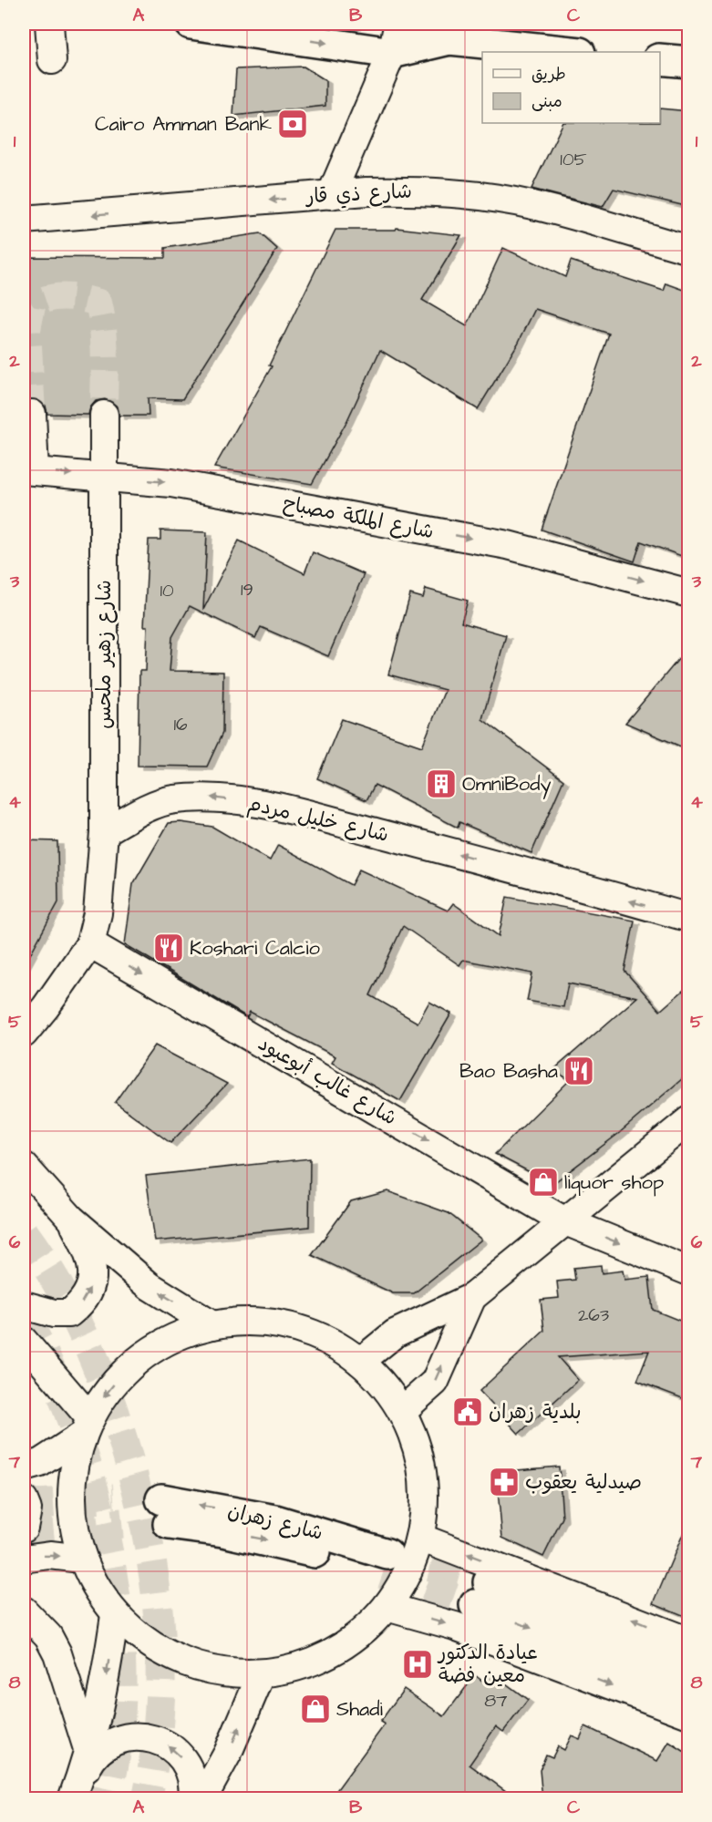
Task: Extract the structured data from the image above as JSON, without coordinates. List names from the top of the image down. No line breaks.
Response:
{"streets":{"main road":["شارع زهران"],"street":["شارع ذي قار","شارع الملكة مصباح","شارع زهير ملحس","شارع خليل مردم","شارع غالب أبوعبود"]},"crossings":[["شارع الملكة مصباح","شارع زهير ملحس"],["شارع زهير ملحس","شارع خليل مردم"]],"one_way":["شارع ذي قار","شارع الملكة مصباح","شارع خليل مردم"],"places":{"bank":["Cairo Amman Bank"],"building":["OmniBody"],"restaurant":["Koshari Calcio","Bao Basha"],"shop":["liquor shop","Shadi"],"public building":["بلدية زهران"],"pharmacy":["صيدلية يعقوب"],"hospital":["عيادة الدكتور معين فضة"]},"house_numbers":["105","19","10","16","263","87"],"legend":["طريق","مبنى"],"grid":{"columns":["A","B","C"],"rows":["1","2","3","4","5","6","7","8"]}}
